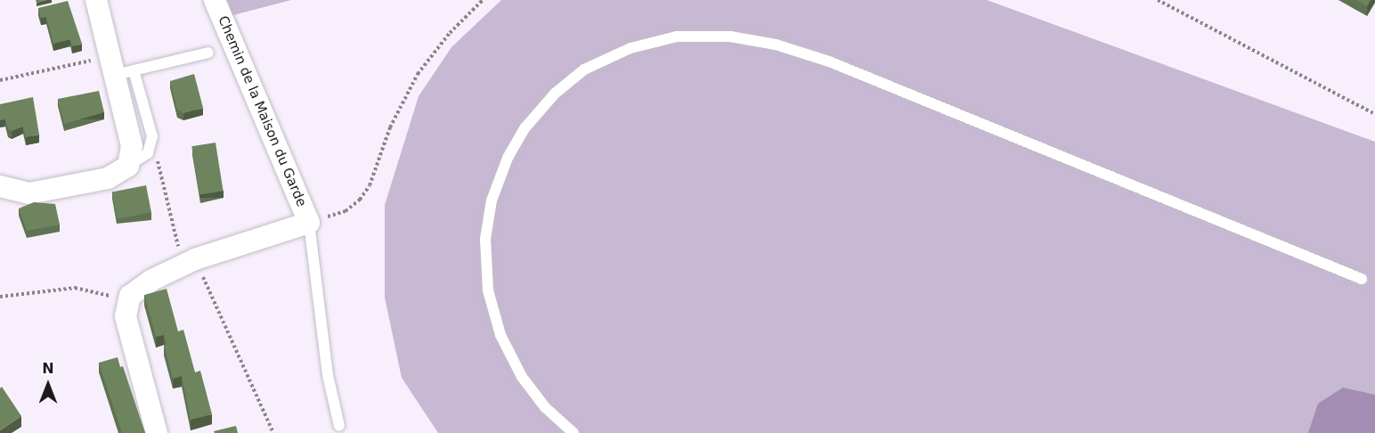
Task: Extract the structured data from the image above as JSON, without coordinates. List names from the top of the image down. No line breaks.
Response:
{"streets":{"street":["Chemin de la Maison du Garde"]},"north":"top"}
